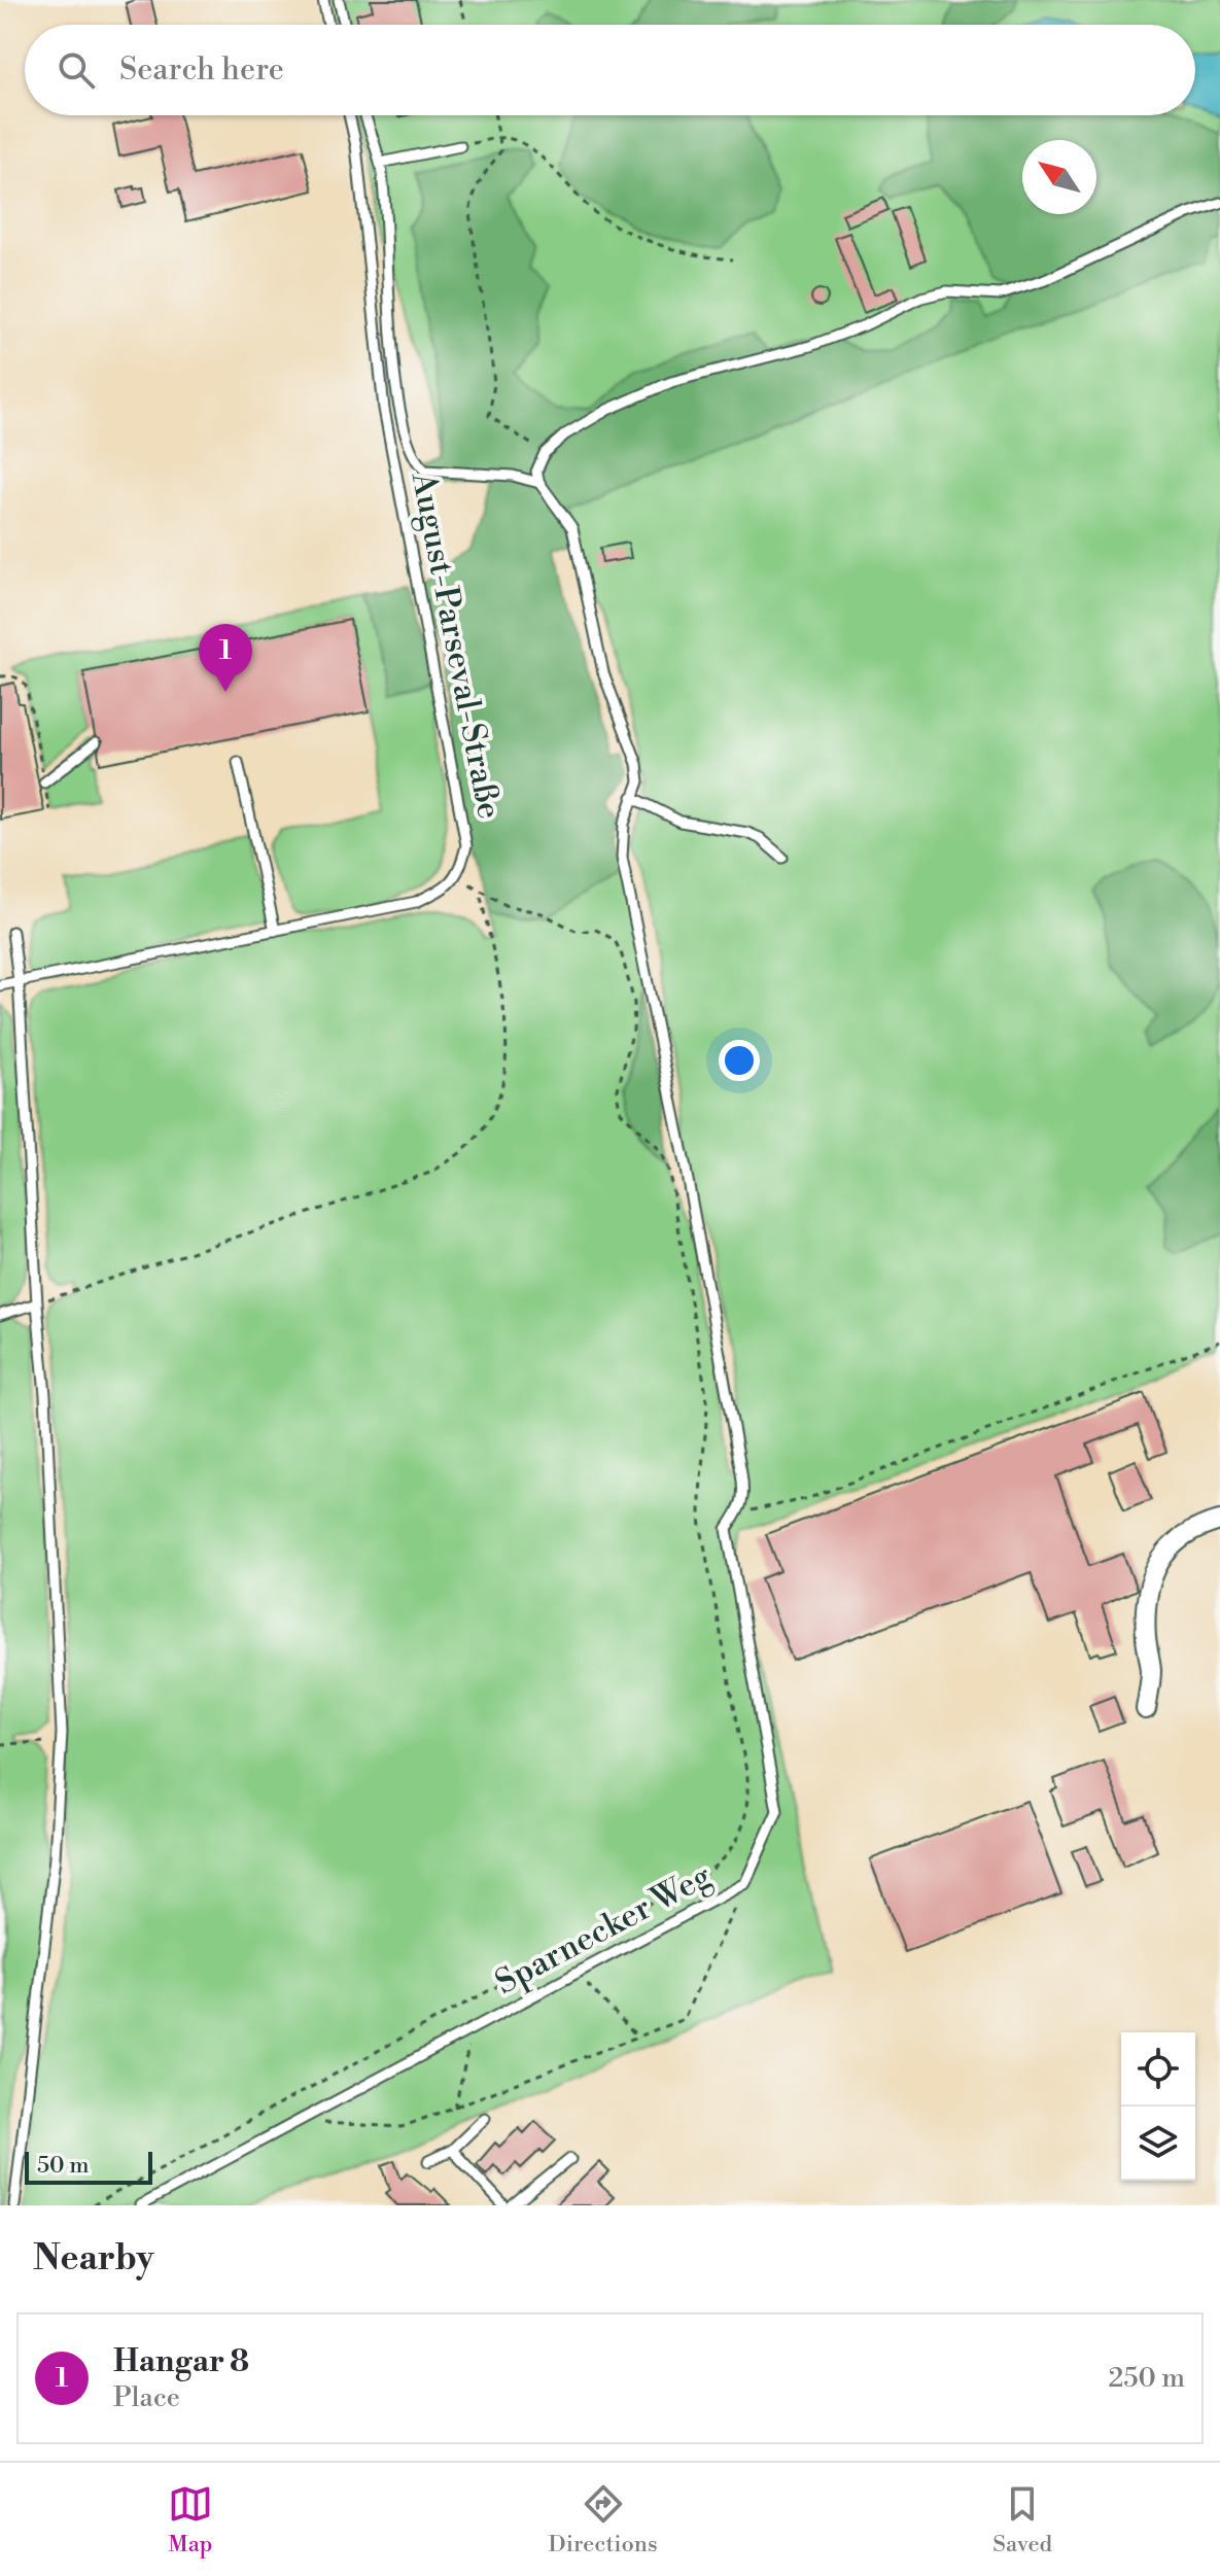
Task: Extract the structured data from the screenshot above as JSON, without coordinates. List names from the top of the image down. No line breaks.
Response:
{"streets":{"lane":["August-Parseval-Straße","Sparnecker Weg"]},"scale_bar":"50 m","north":"top left","page":{"search":"Search here","pins":"1","scale":"50 m","heading":"Nearby","list":[{"mark":"1","name":"Hangar 8","note":"Place","value":"250 m"}],"nav":["Map","Directions","Saved"]}}
